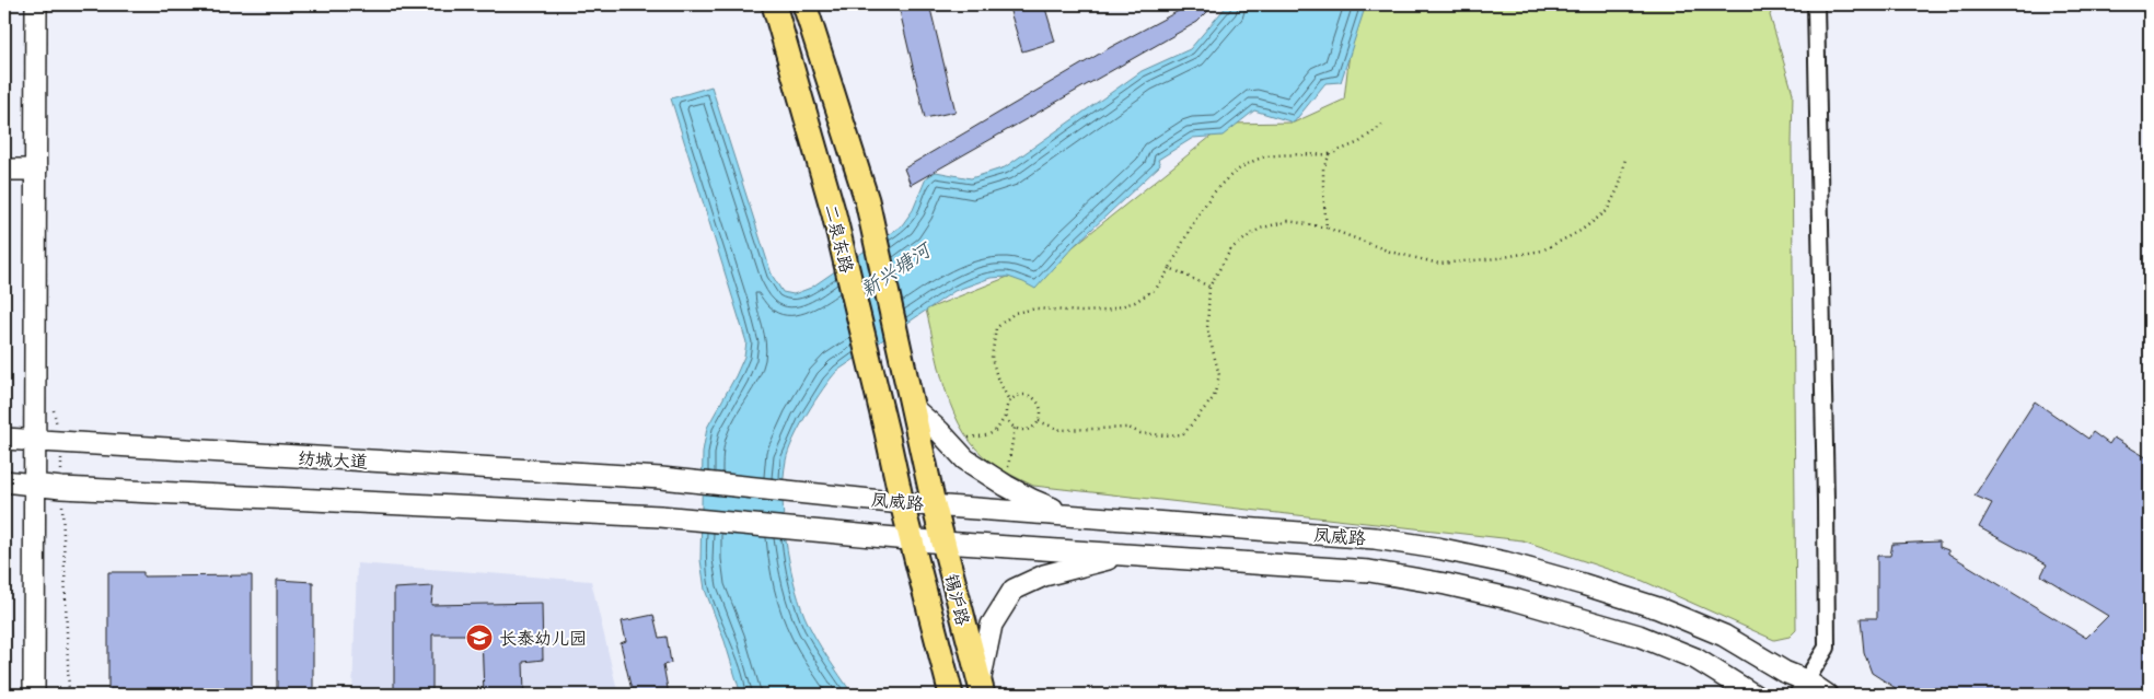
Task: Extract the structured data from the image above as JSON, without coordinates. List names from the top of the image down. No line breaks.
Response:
{"streets":{"main road":["二泉东路","纺城大道","凤威路","锡沪路"]},"crossings":[["二泉东路","凤威路"],["二泉东路","锡沪路"],["纺城大道","凤威路"],["凤威路","锡沪路"]],"water":["新兴塘河"],"places":{"school or university":["长泰幼儿园"]}}
